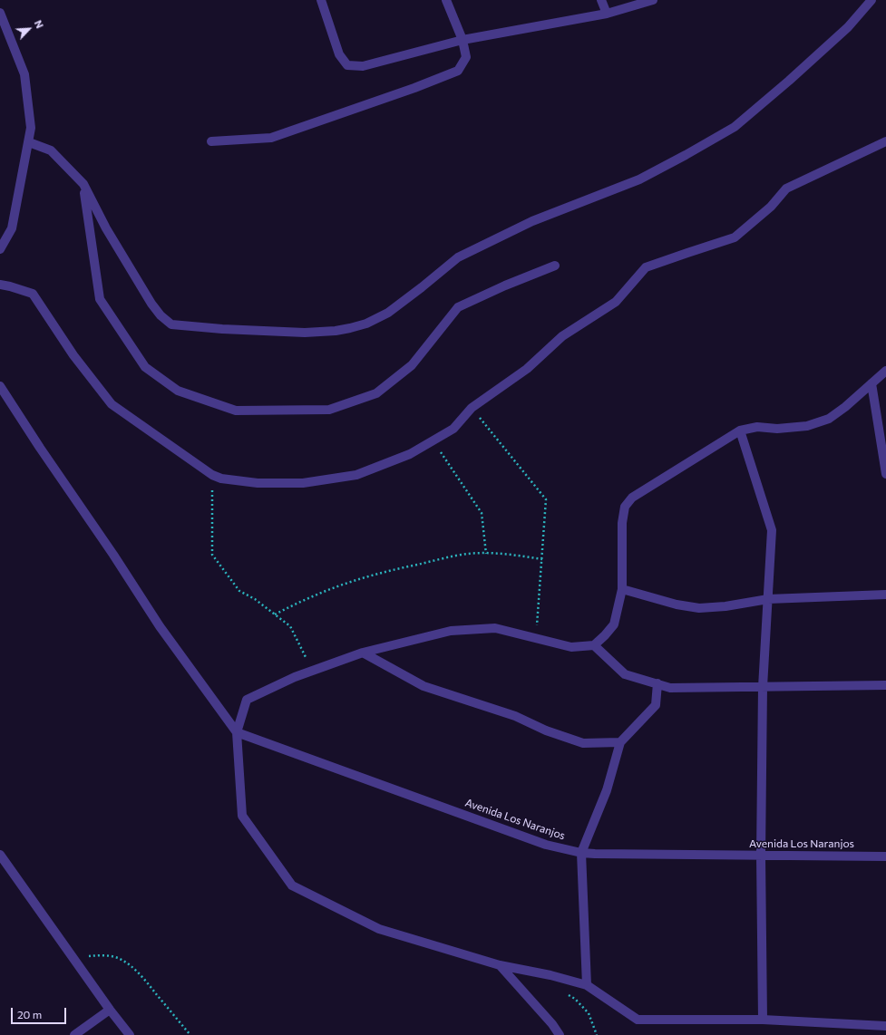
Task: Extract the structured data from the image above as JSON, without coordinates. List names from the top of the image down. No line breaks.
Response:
{"streets":{"street":["Avenida Los Naranjos"]},"scale_bar":"20 m","north":"top right"}
